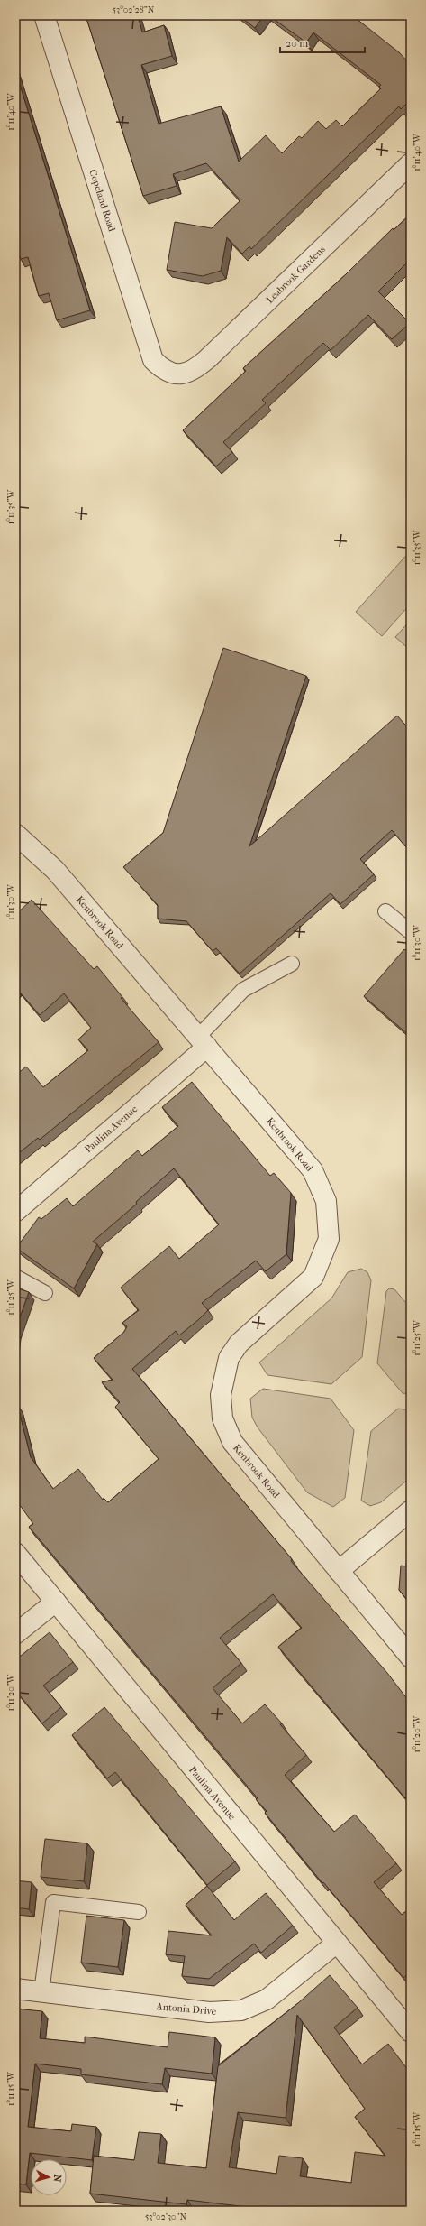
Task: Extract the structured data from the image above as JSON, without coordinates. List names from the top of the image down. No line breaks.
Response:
{"streets":{"street":["Copeland Road","Leabrook Gardens","Kenbrook Road","Paulina Avenue","Antonia Drive"]},"crossings":[["Copeland Road","Leabrook Gardens"],["Kenbrook Road","Paulina Avenue"],["Paulina Avenue","Antonia Drive"]],"scale_bar":"20 m","north":"right","coordinates":["53°02'28\"N","1°11'40\"W","1°11'35\"W","1°11'30\"W","1°11'25\"W","1°11'20\"W","1°11'15\"W","53°02'30\"N"]}
